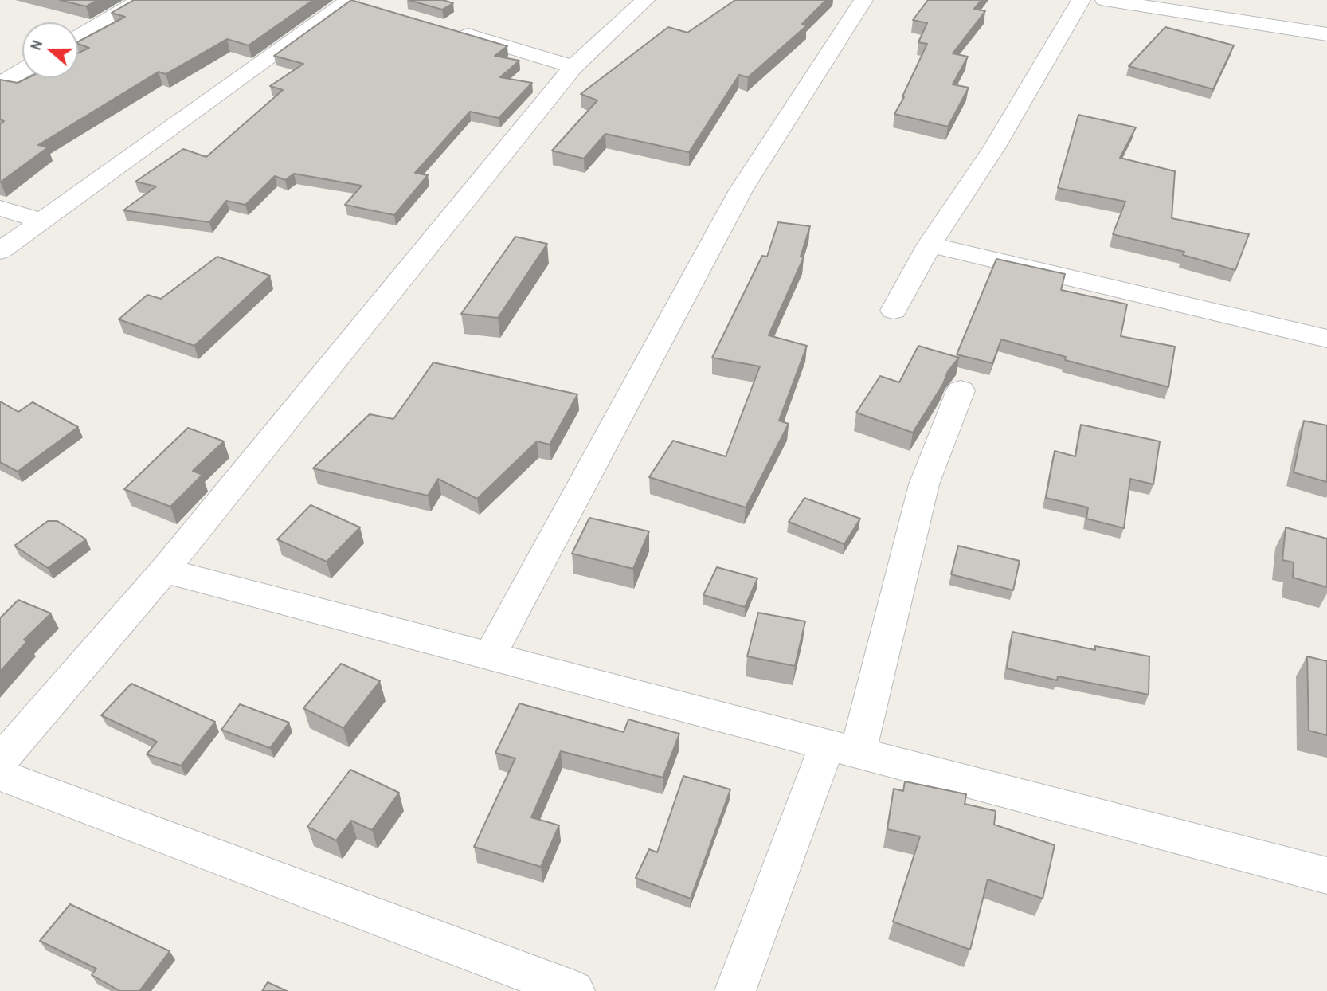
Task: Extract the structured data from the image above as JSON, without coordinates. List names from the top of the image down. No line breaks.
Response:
{"north":"left"}
